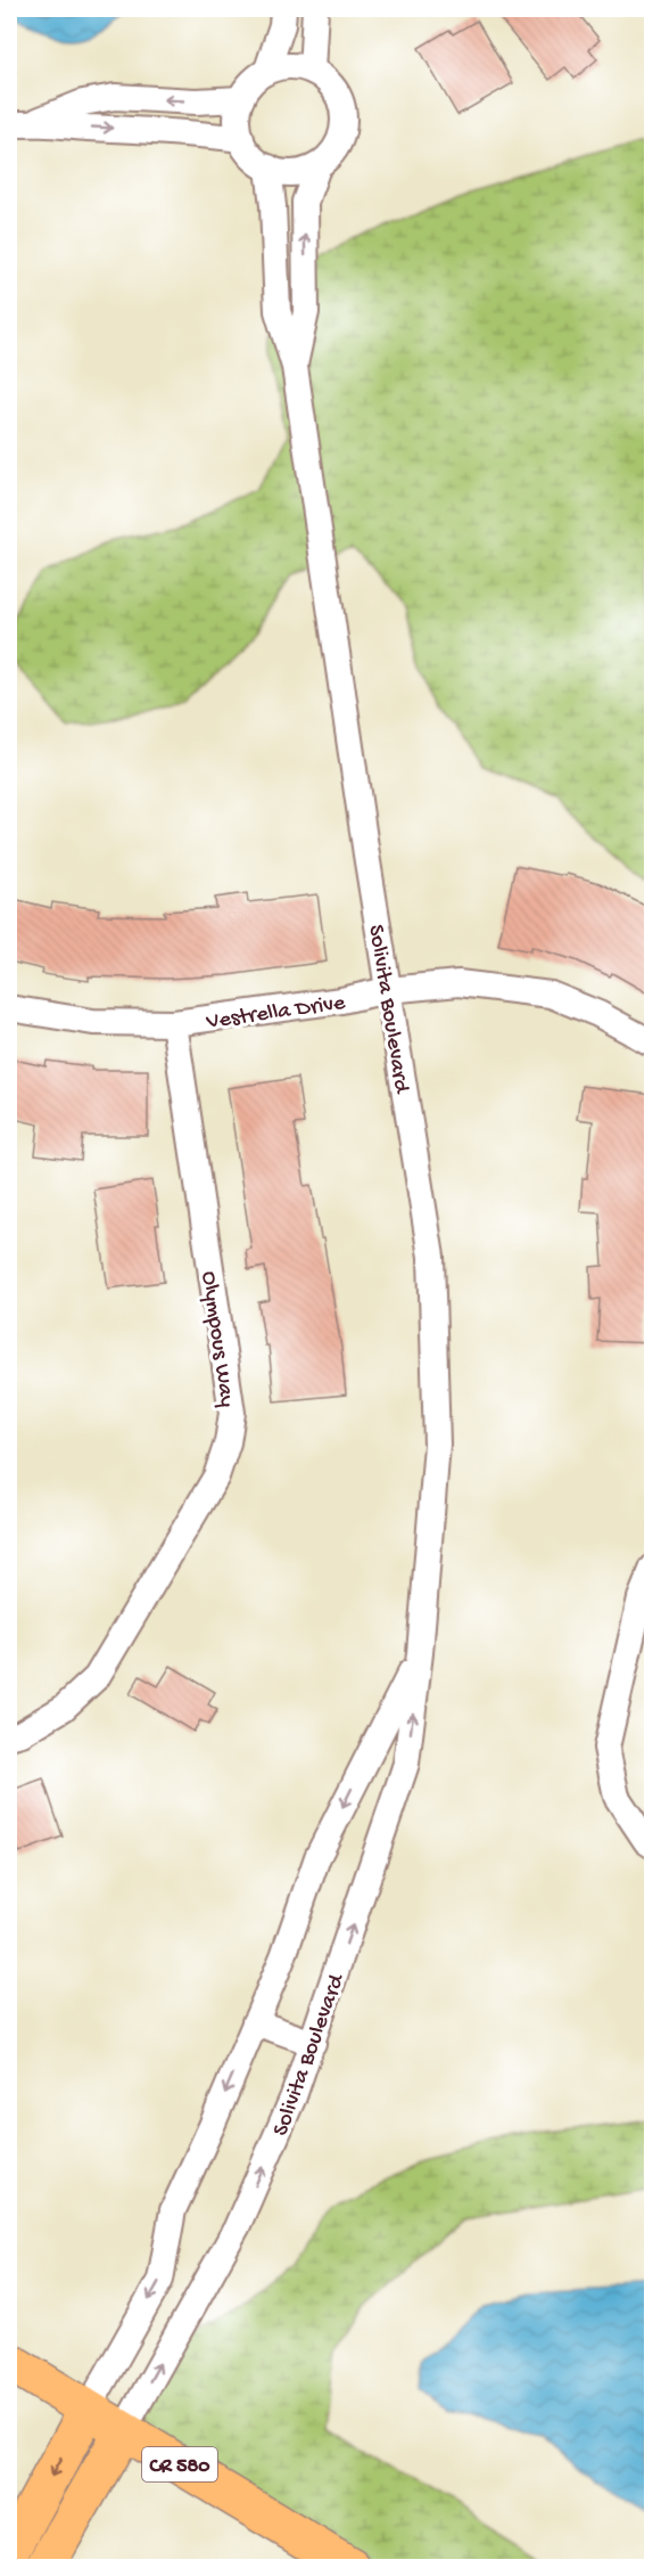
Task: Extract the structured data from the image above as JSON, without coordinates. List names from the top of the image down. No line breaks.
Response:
{"streets":{"main road":["CR 580"],"street":["Solivita Boulevard","Vestrella Drive","Olympous Way"]},"crossings":[["Solivita Boulevard","Vestrella Drive"],["Solivita Boulevard","CR 580"],["Vestrella Drive","Olympous Way"]]}
